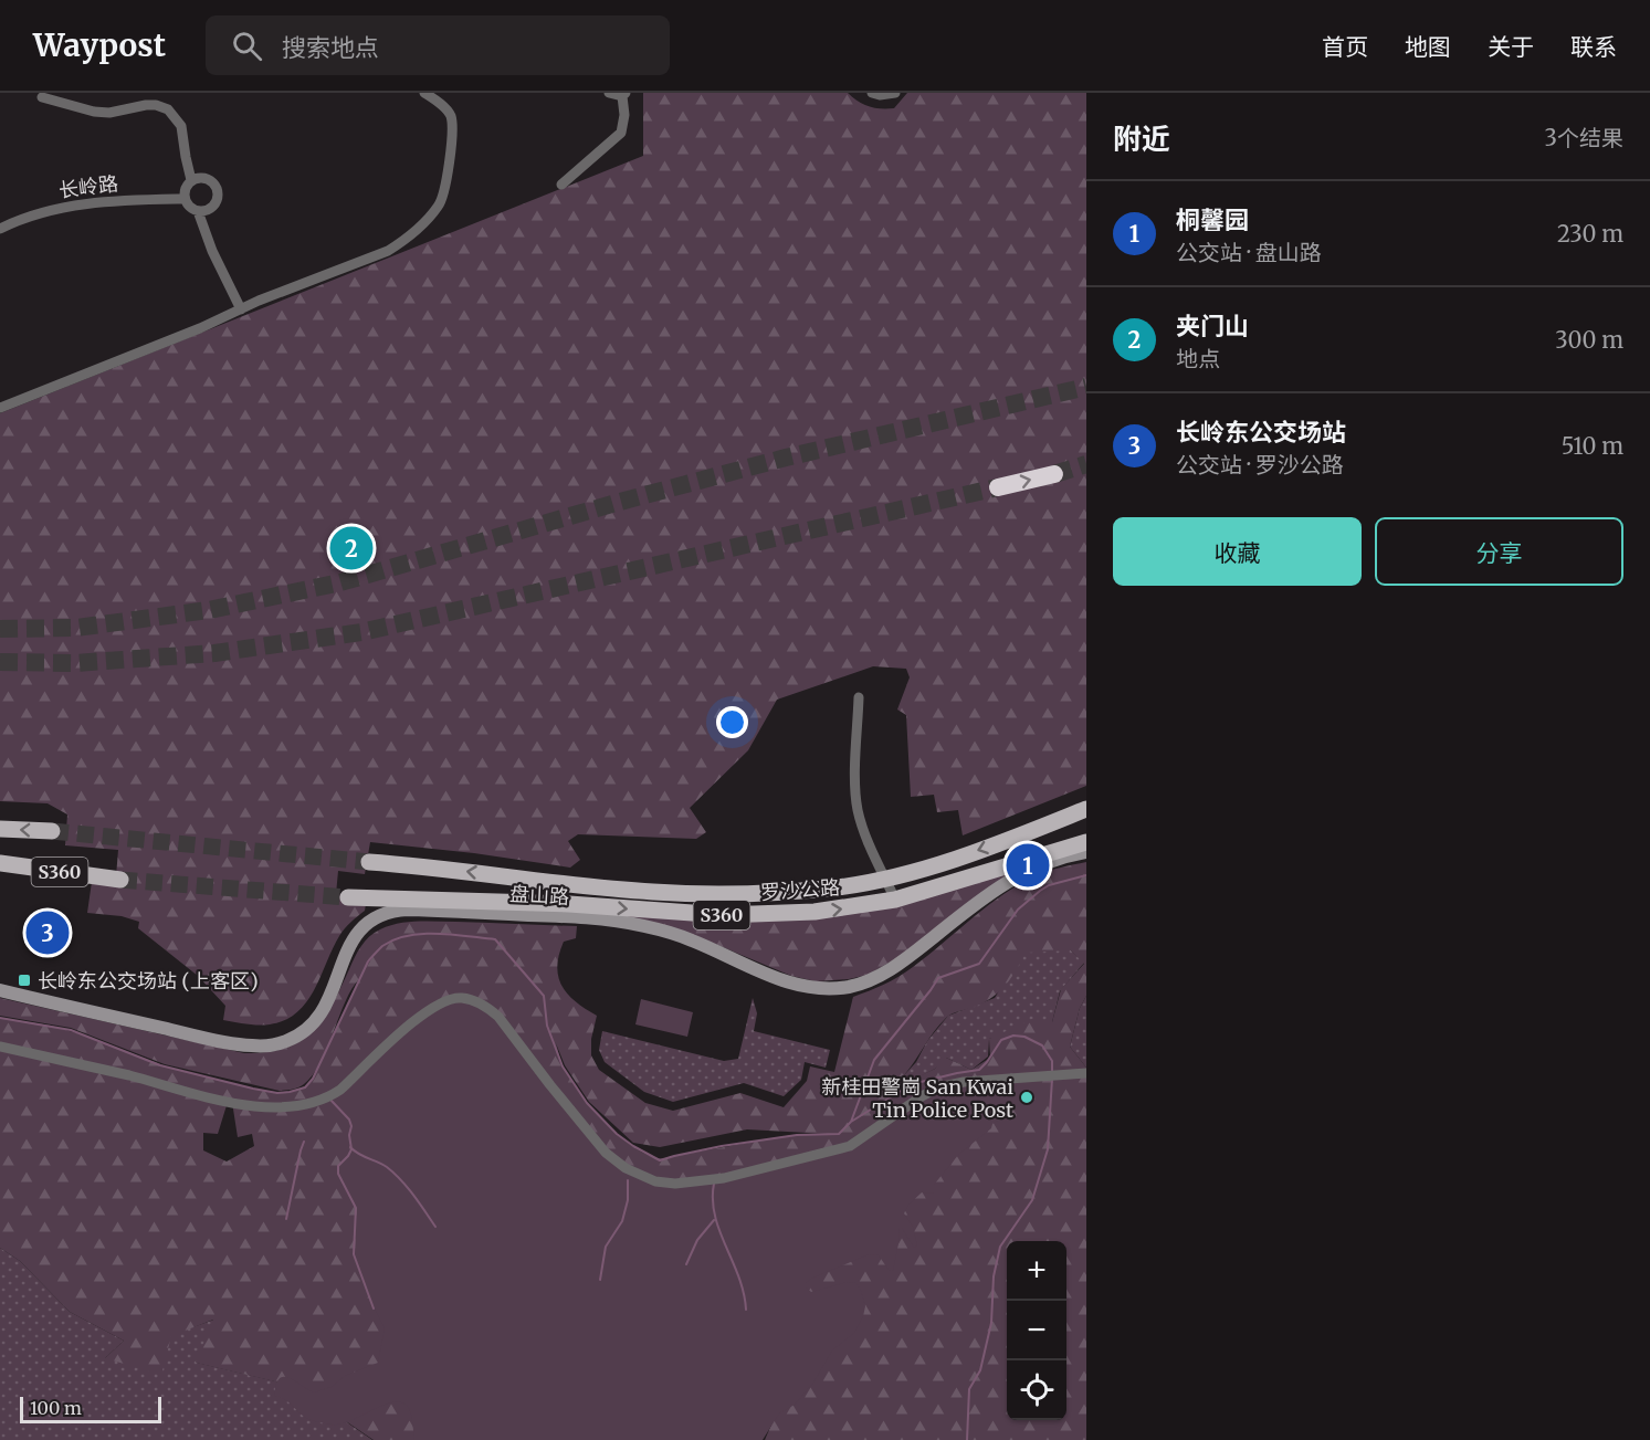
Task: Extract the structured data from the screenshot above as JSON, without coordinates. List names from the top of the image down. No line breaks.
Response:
{"streets":{"main road":["S360","罗沙公路","盘山路"],"street":["长岭路"]},"places":{"transit":["长岭东公交场站 (上客区)"],"other":["新桂田警崗 San Kwai Tin Police Post"]},"scale_bar":"100 m","page":{"header":"Waypost","search":"搜索地点","nav":["首页","地图","关于","联系"],"heading":["附近","3个结果"],"list":[{"mark":"1","name":"桐馨园","note":"公交站 · 盘山路","value":"230 m"},{"mark":"2","name":"夹门山","note":"地点","value":"300 m"},{"mark":"3","name":"长岭东公交场站","note":"公交站 · 罗沙公路","value":"510 m"}],"buttons":["收藏","分享"],"pins":["2","1","3"],"map_buttons":["+","−"],"scale":"100 m"}}
